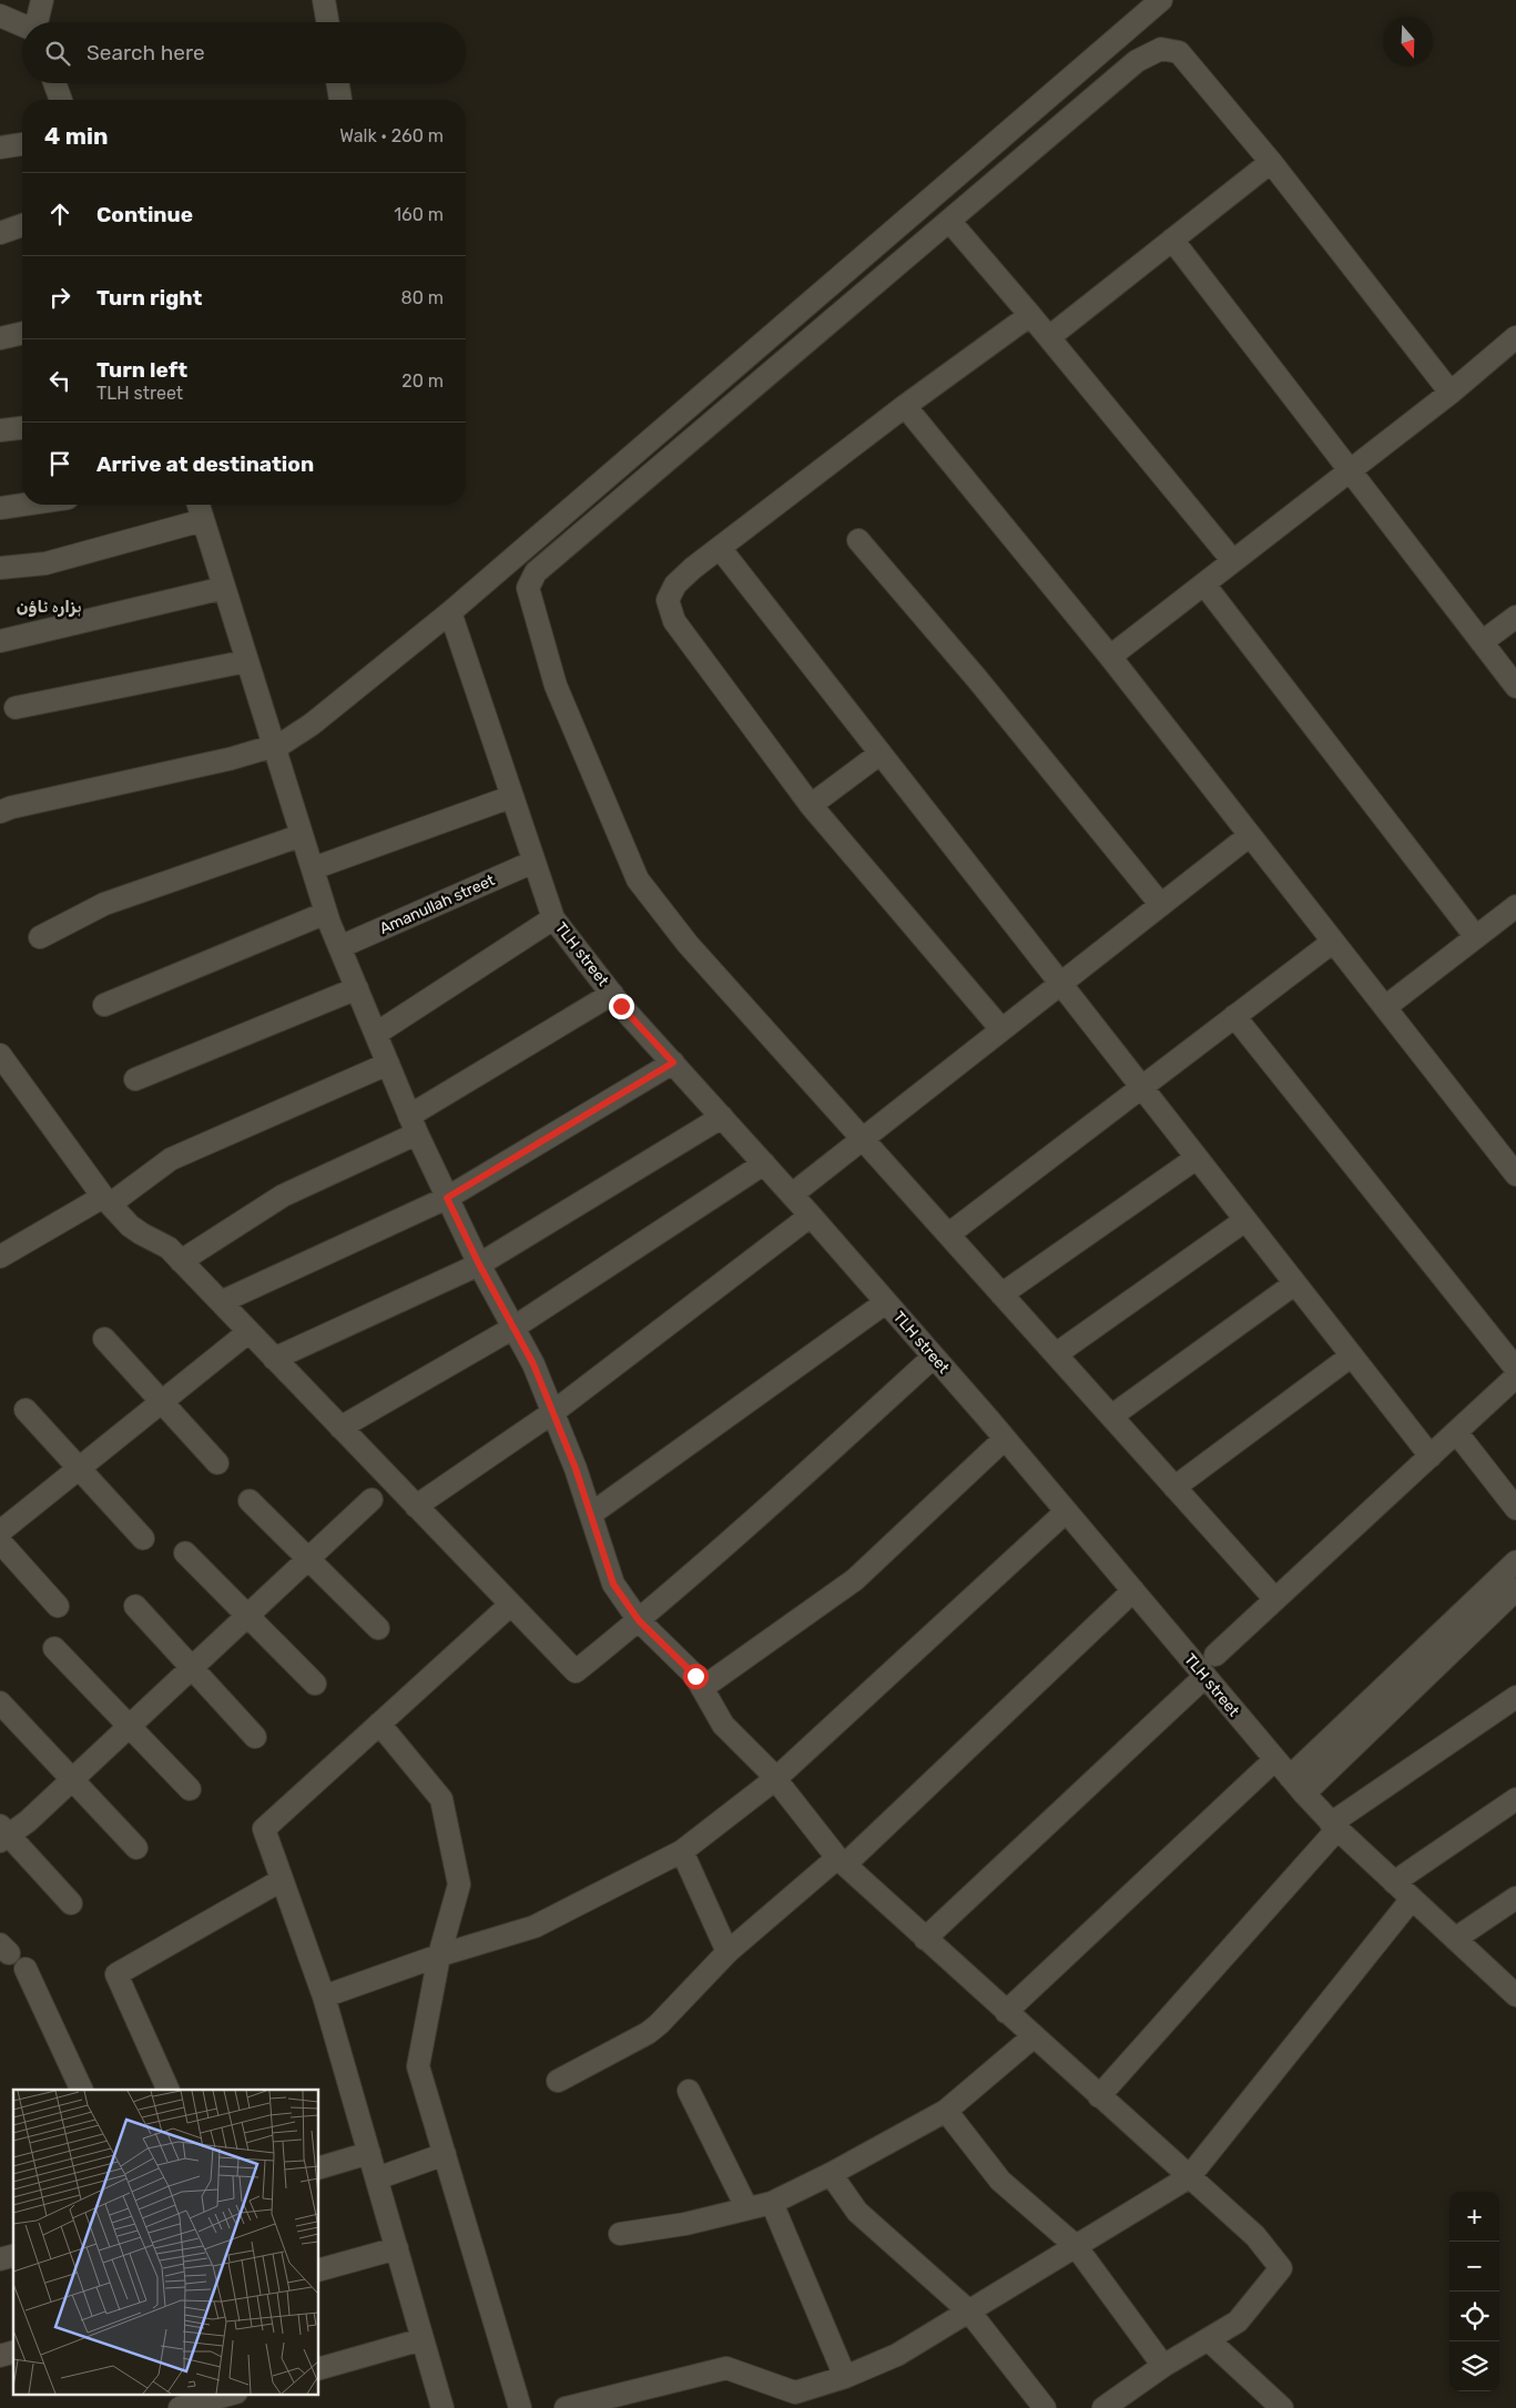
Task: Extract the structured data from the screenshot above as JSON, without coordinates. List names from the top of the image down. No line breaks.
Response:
{"streets":{"street":["Amanullah street","TLH street"]},"crossings":[["Amanullah street","TLH street"]],"districts":["ہزارہ ٹاؤن"],"north":"bottom","page":{"search":"Search here","heading":["4 min","Walk · 260 m"],"list":[["Continue","160 m"],["Turn right","80 m"],["Turn left","TLH street","20 m"],"Arrive at destination"],"map_buttons":["+","−"]}}
